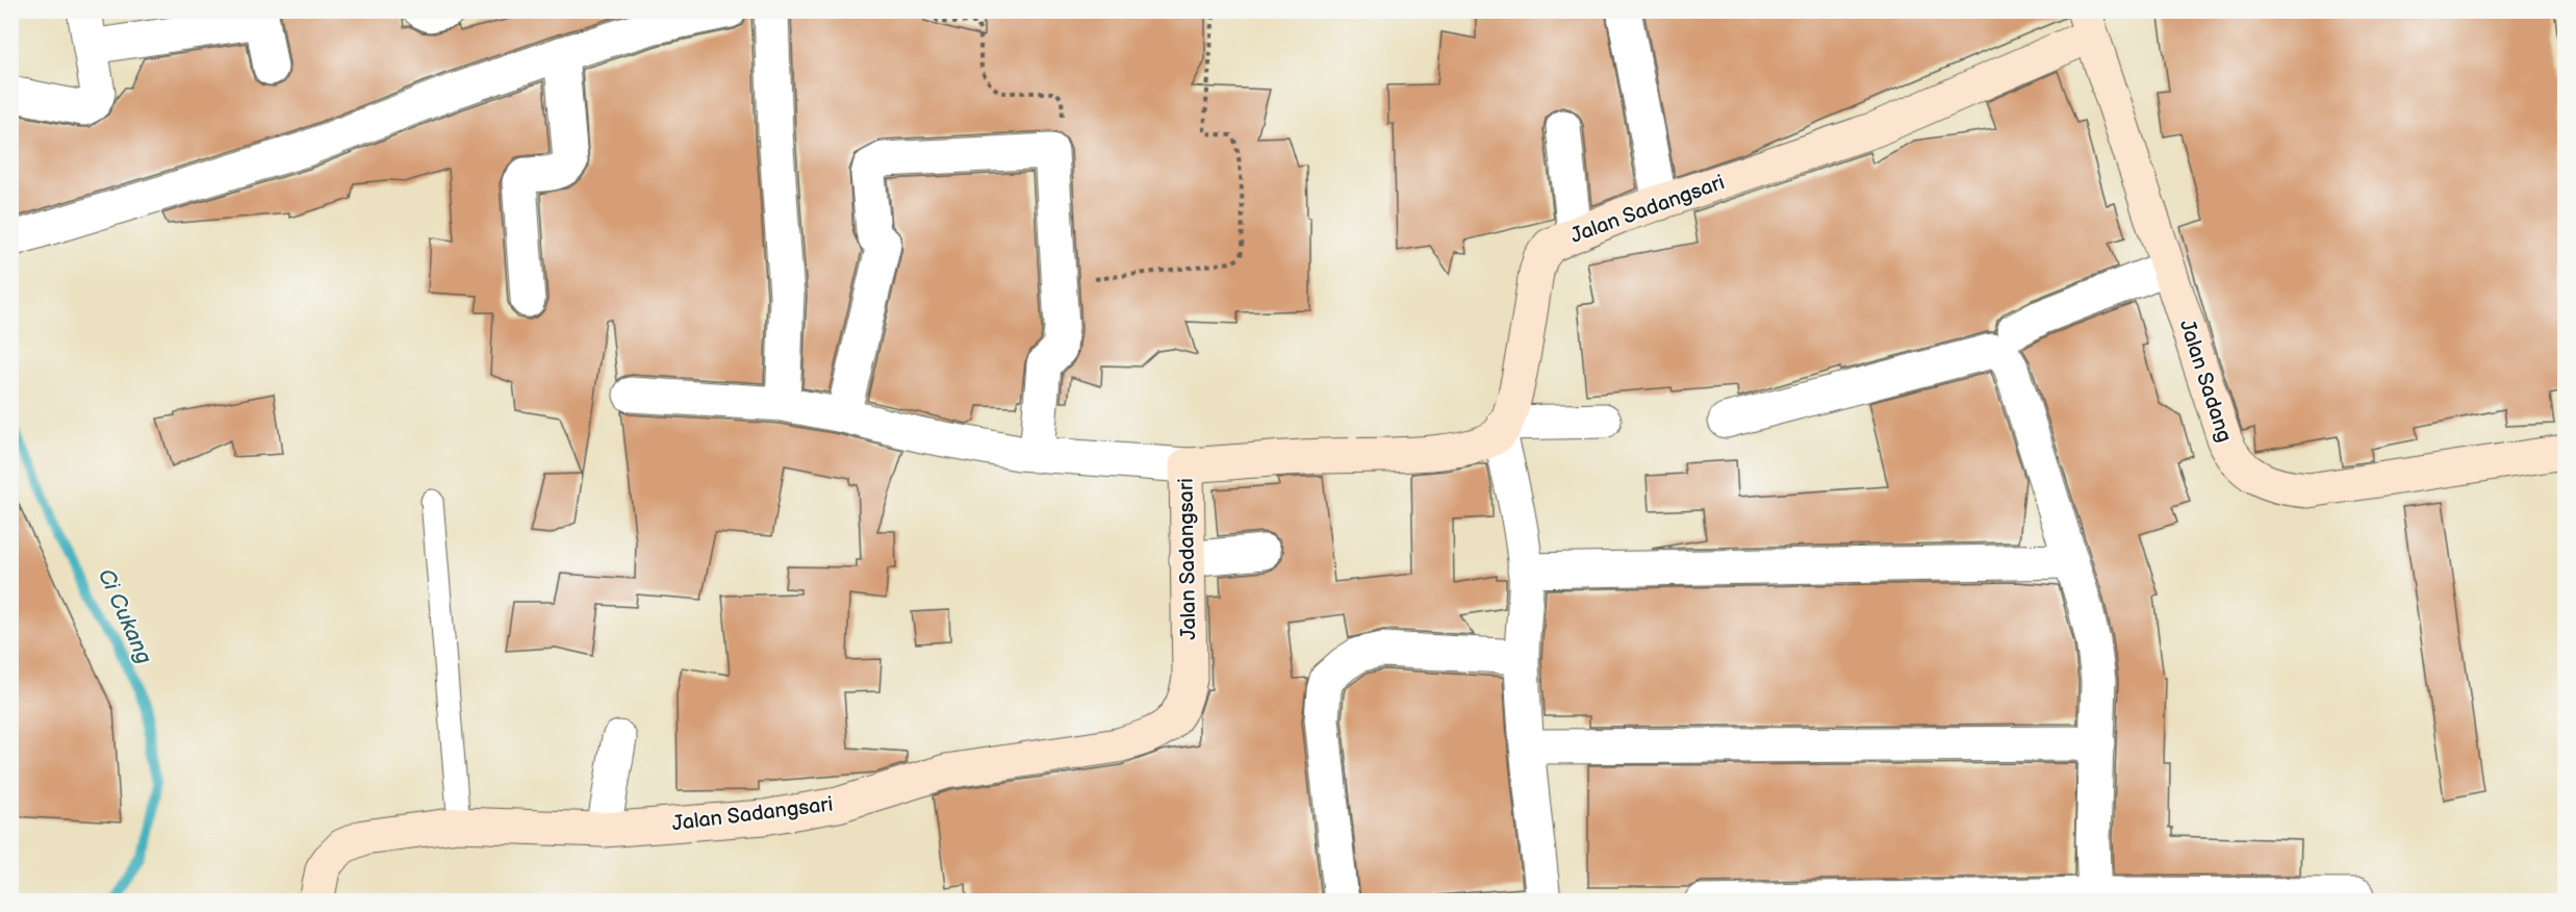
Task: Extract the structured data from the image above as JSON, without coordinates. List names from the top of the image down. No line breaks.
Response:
{"streets":{"street":["Jalan Sadangsari","Jalan Sadang"]},"crossings":[["Jalan Sadangsari","Jalan Sadang"]],"water":["Ci Cukang"]}
